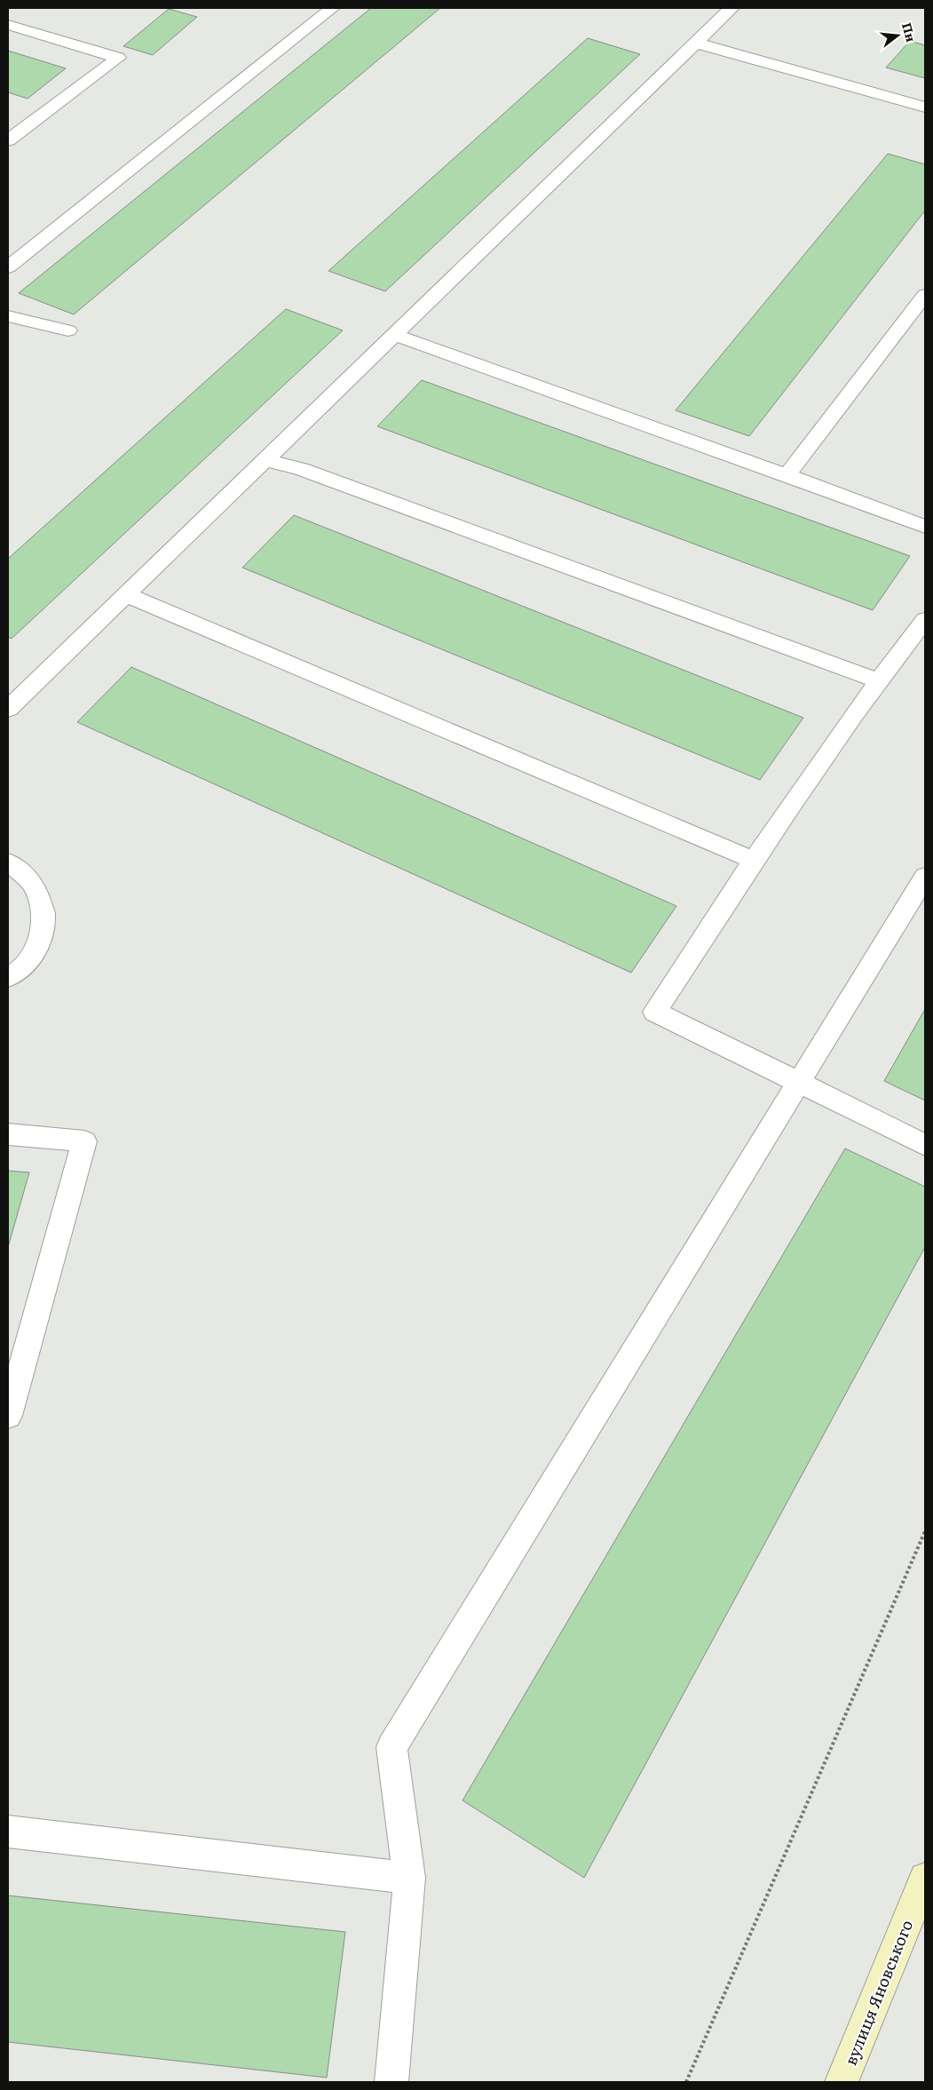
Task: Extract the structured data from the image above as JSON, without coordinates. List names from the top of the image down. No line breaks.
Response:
{"streets":{"main road":["вулиця Яновського"]},"north":"right"}
